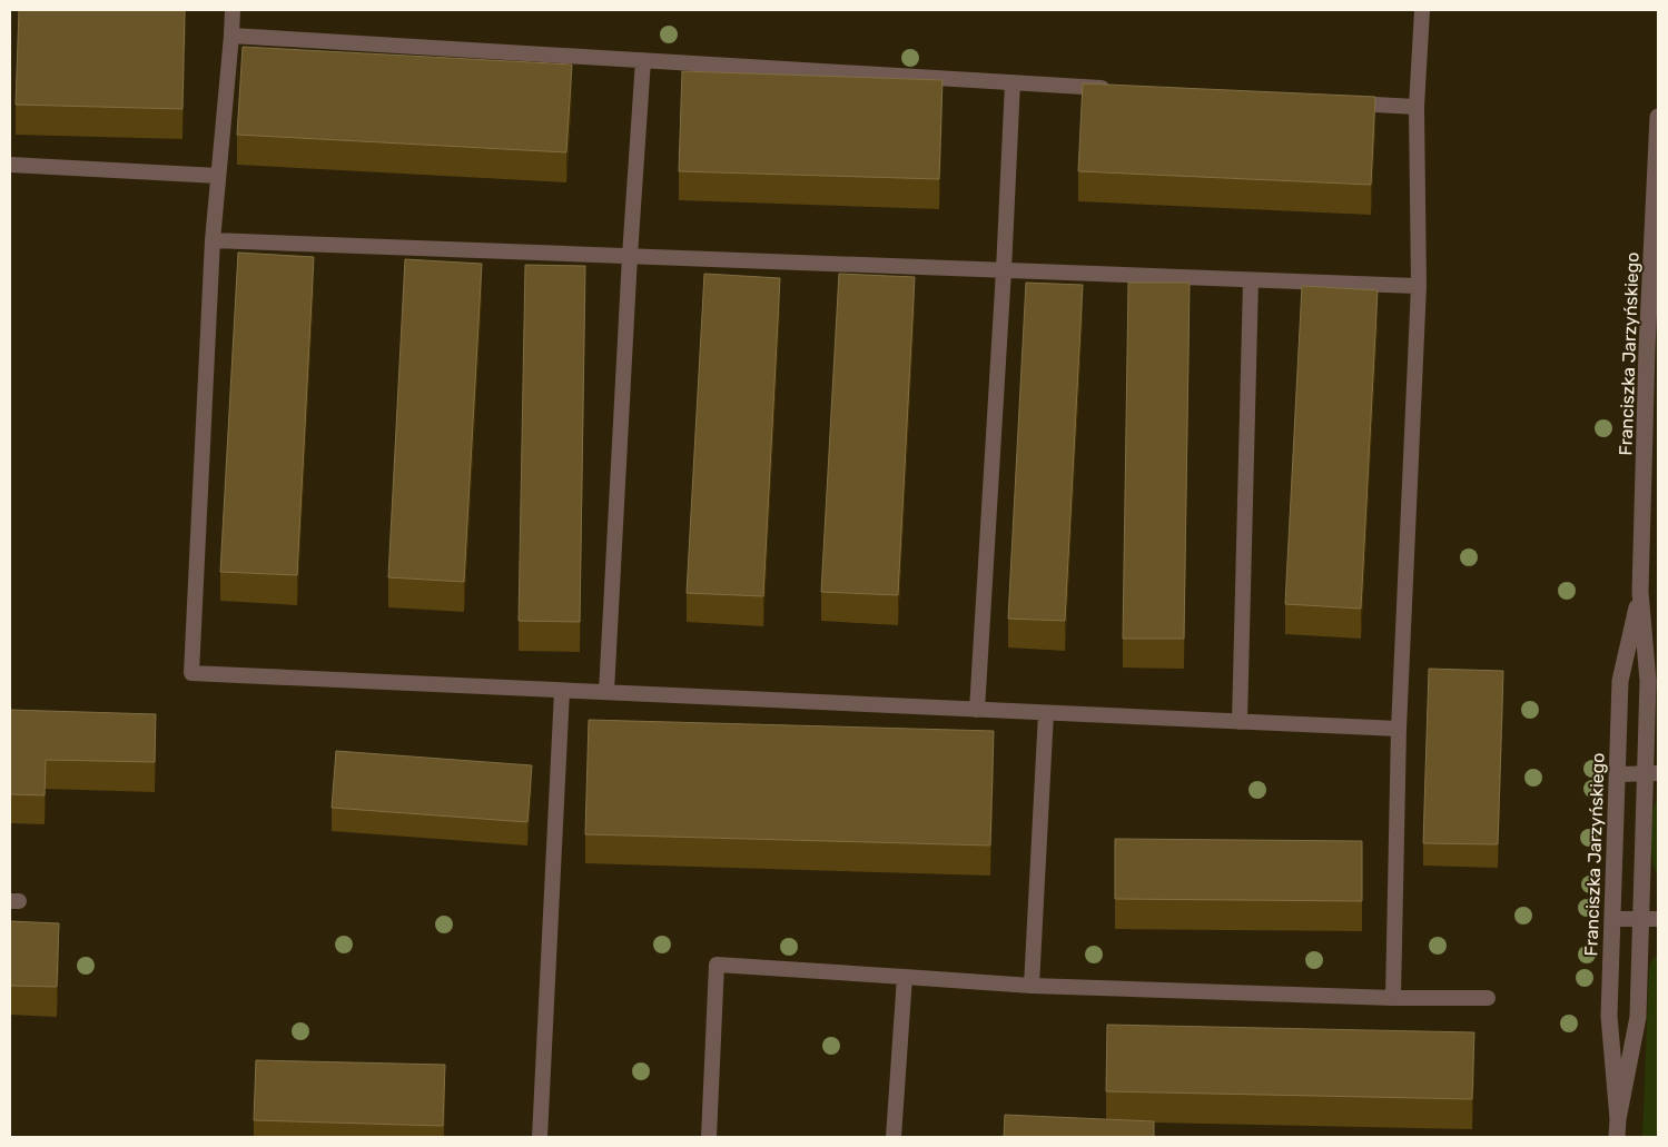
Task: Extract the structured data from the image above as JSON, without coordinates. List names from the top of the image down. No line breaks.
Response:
{"streets":{"street":["Franciszka Jarzyńskiego"]}}
